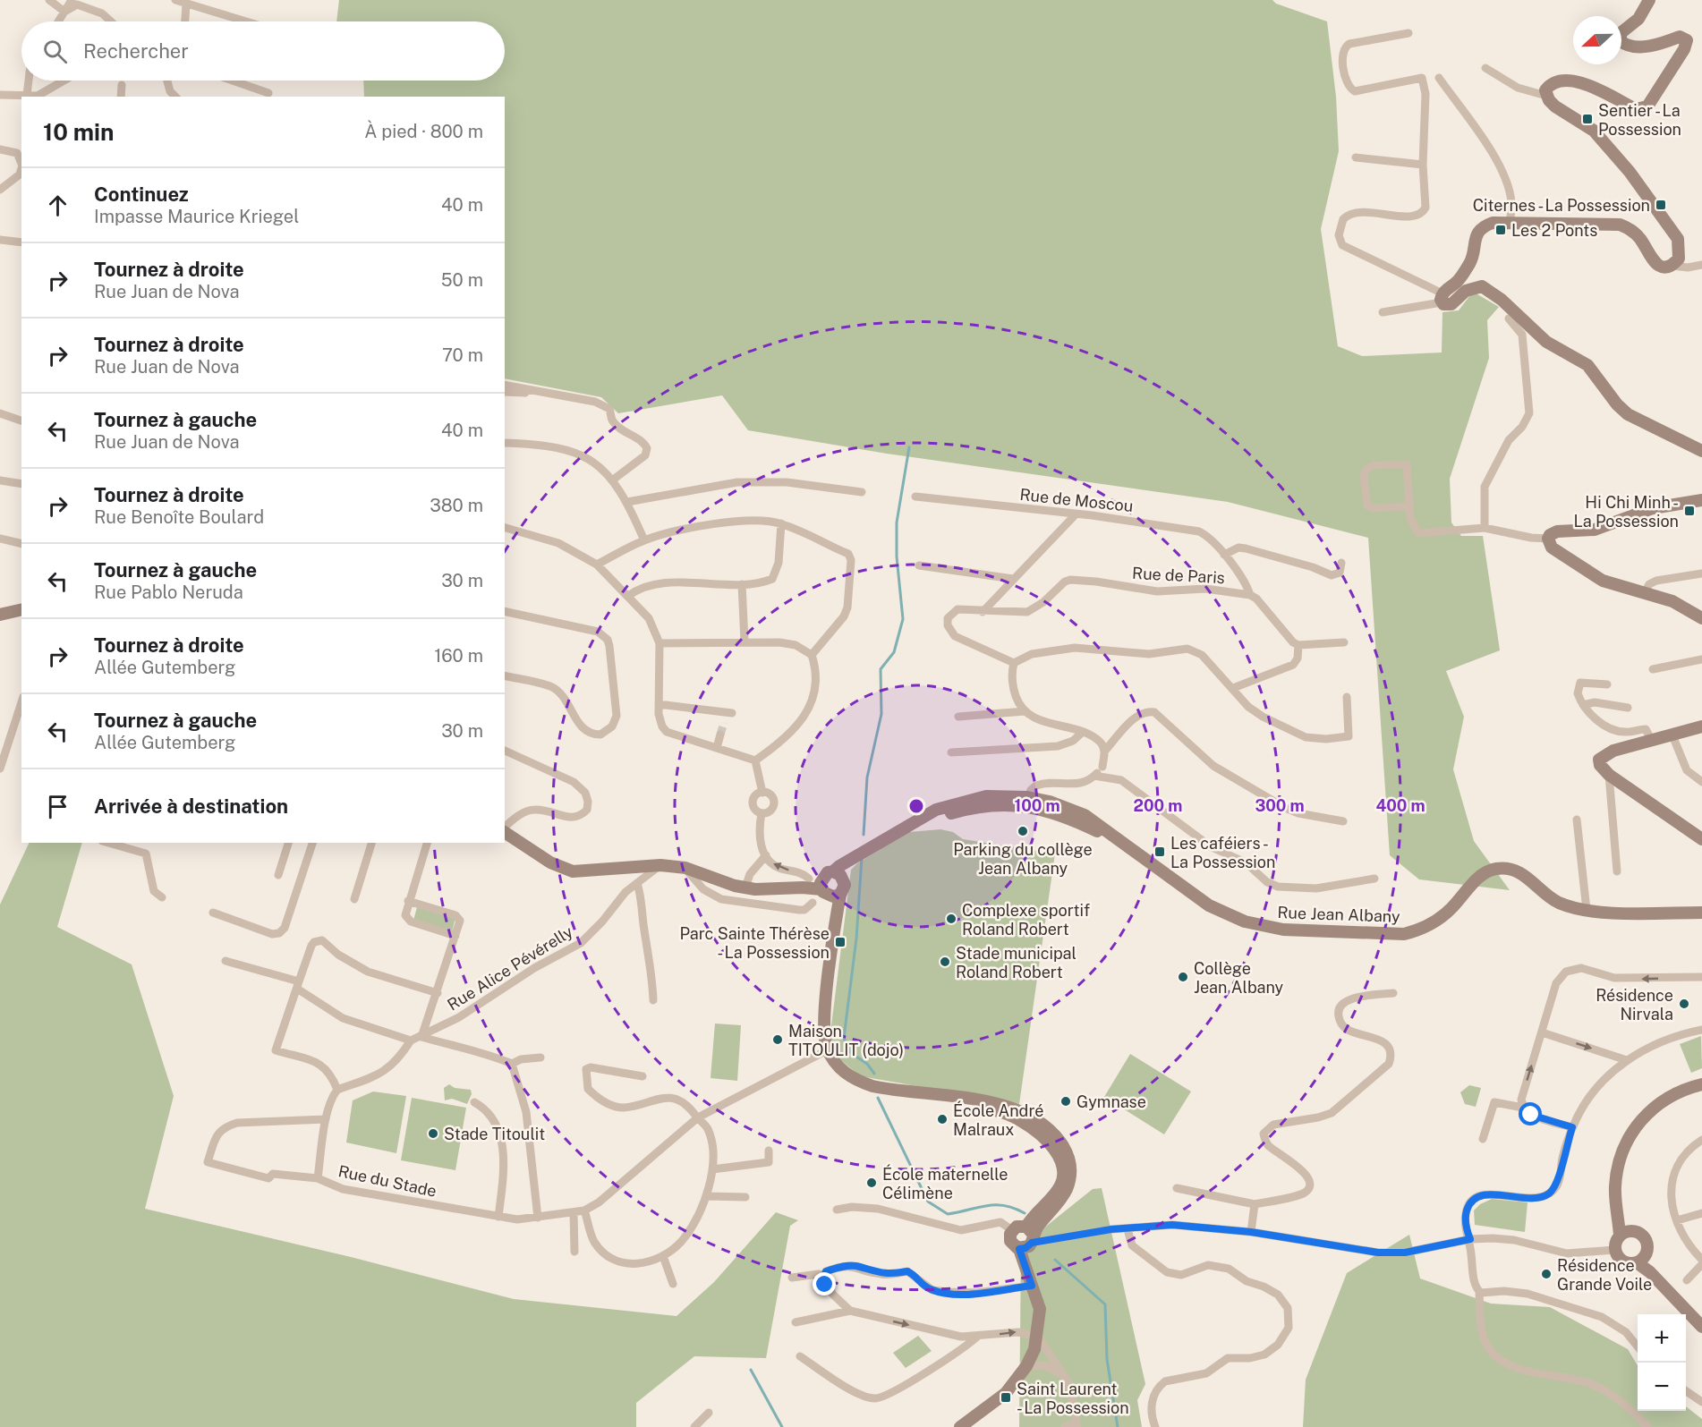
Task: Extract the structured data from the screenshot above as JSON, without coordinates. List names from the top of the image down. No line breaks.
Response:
{"streets":{"main road":["Rue Jean Albany"],"street":["Rue de Moscou","Rue de Paris","Rue Alice Pévérelly","Rue du Stade"]},"crossings":[["Rue de Moscou","Rue de Paris"]],"places":{"transit":["Sentier - La Possession","Citernes - La Possession","Les 2 Ponts","Hi Chi Minh - La Possession","Les caféiers - La Possession","Parc Sainte Thérèse - La Possession","Saint Laurent - La Possession"],"other":["Parking du collège Jean Albany","Complexe sportif Roland Robert","Stade municipal Roland Robert","Collège Jean Albany","Résidence Nirvala","Maison TITOULIT (dojo)","Gymnase","École André Malraux","Stade Titoulit","École maternelle Célimène","Résidence Grande Voile"]},"north":"left","page":{"search":"Rechercher","heading":["10 min","À pied · 800 m"],"list":[["Continuez","Impasse Maurice Kriegel","40 m"],["Tournez à droite","Rue Juan de Nova","50 m"],["Tournez à droite","Rue Juan de Nova","70 m"],["Tournez à gauche","Rue Juan de Nova","40 m"],["Tournez à droite","Rue Benoîte Boulard","380 m"],["Tournez à gauche","Rue Pablo Neruda","30 m"],["Tournez à droite","Allée Gutemberg","160 m"],["Tournez à gauche","Allée Gutemberg","30 m"],"Arrivée à destination"],"map_buttons":["+","−"]},"rings":["100 m","200 m","300 m","400 m"]}
